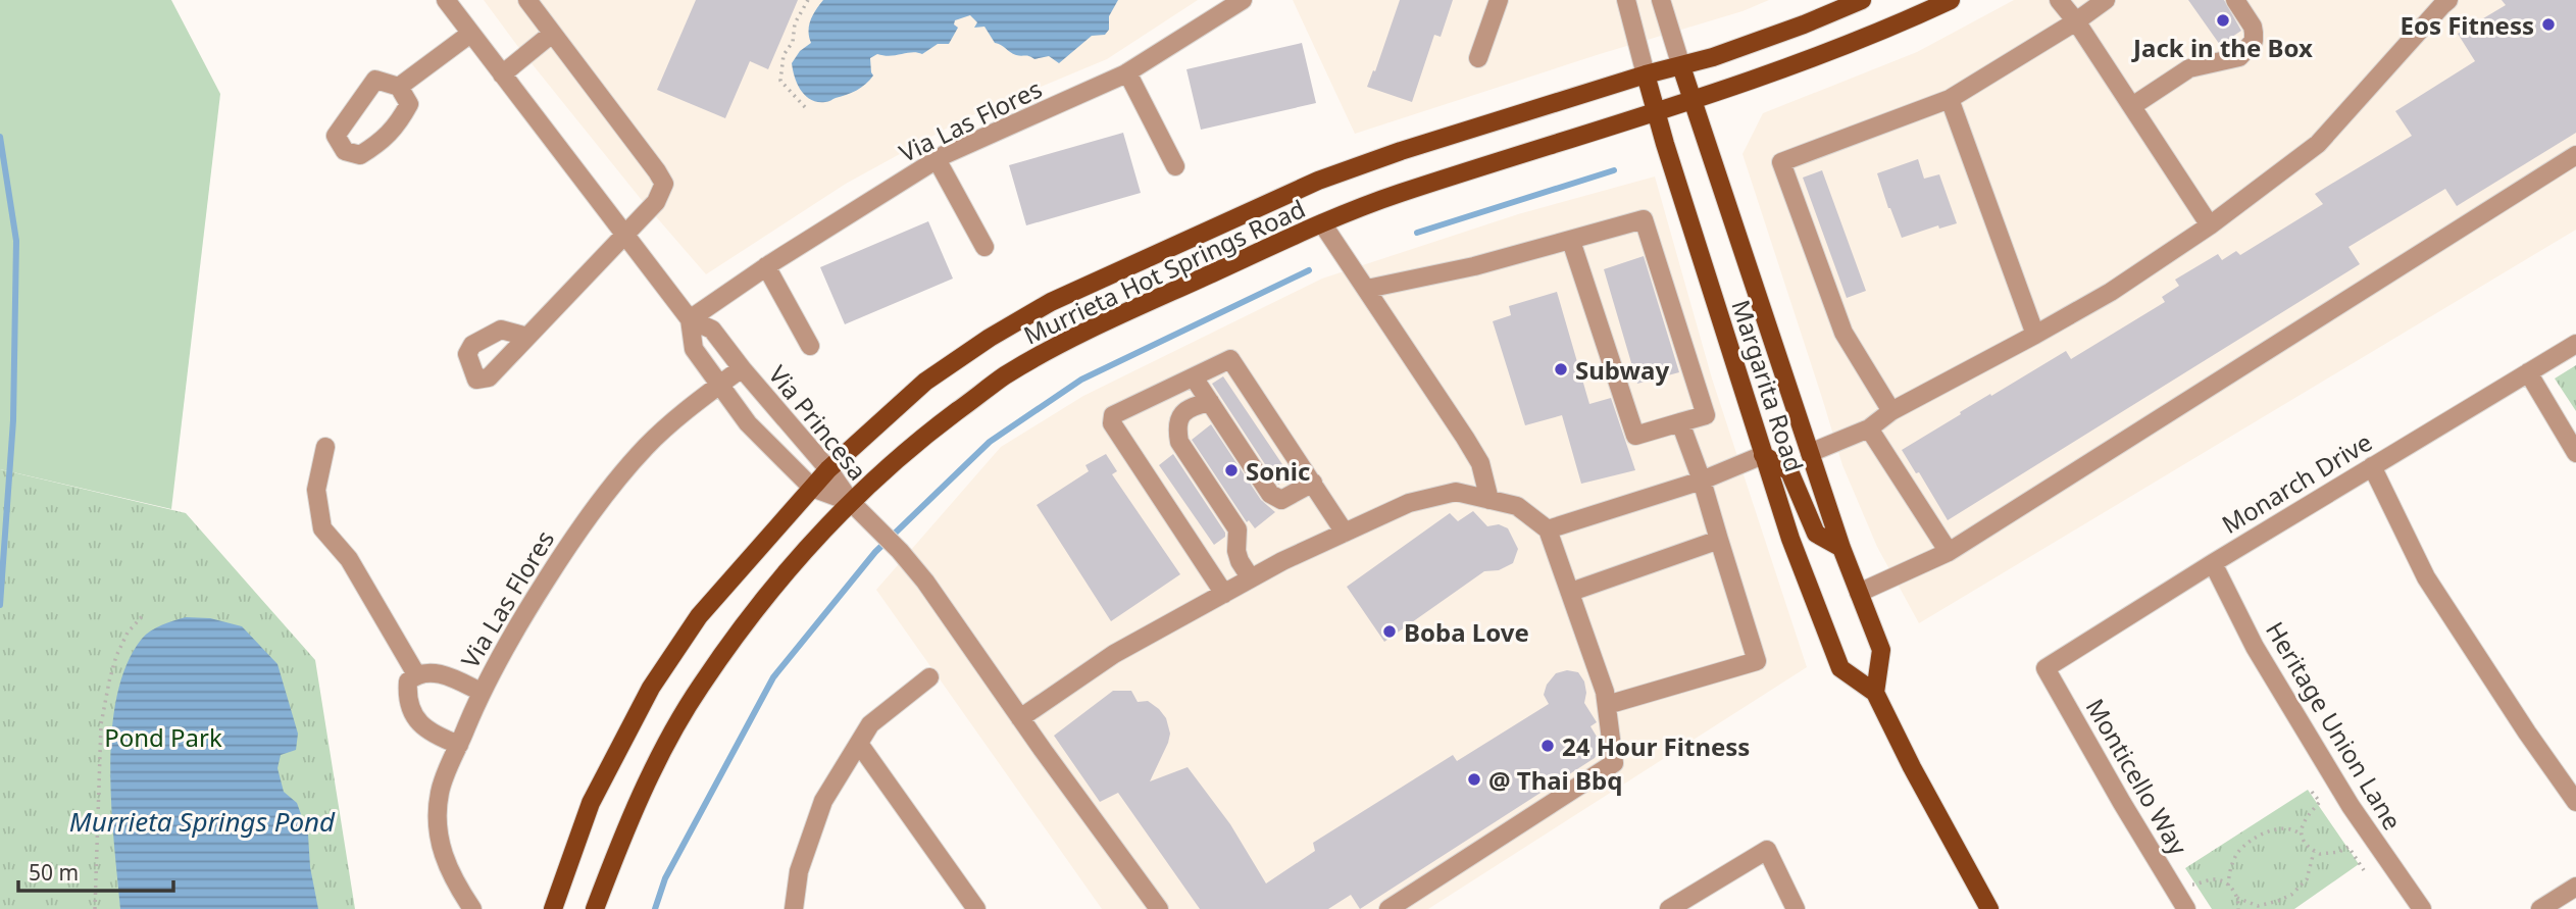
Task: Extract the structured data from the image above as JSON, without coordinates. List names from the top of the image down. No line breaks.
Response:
{"streets":{"main road":["Murrieta Hot Springs Road","Margarita Road"],"street":["Via Las Flores","Via Princesa","Monarch Drive","Heritage Union Lane","Monticello Way"]},"crossings":[["Via Las Flores","Via Princesa"],["Murrieta Hot Springs Road","Margarita Road"],["Murrieta Hot Springs Road","Via Princesa"],["Monarch Drive","Heritage Union Lane"],["Monarch Drive","Monticello Way"]],"water":["Murrieta Springs Pond"],"parks":["Pond Park"],"places":["Jack in the Box","Eos Fitness","Subway","Sonic","Boba Love","24 Hour Fitness","@ Thai Bbq"],"scale_bar":"50 m"}
